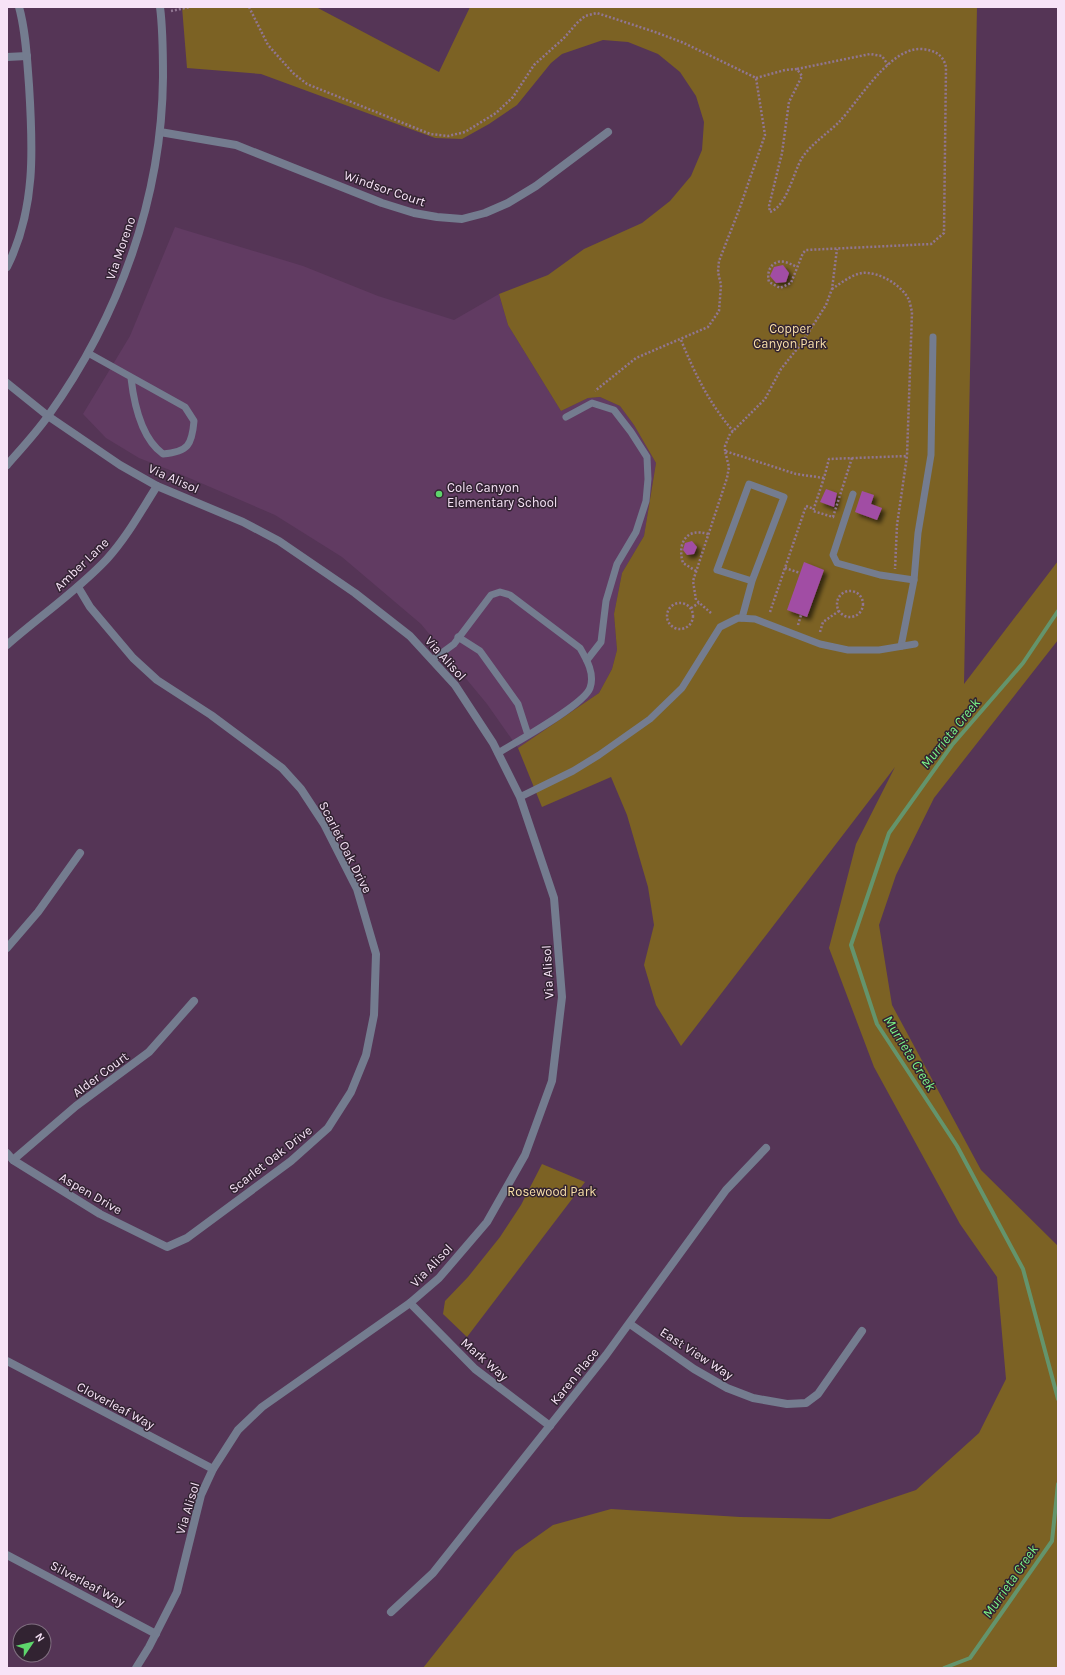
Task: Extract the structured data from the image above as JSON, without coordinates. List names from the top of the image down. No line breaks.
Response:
{"streets":{"street":["Windsor Court","Via Moreno","Via Alisol","Amber Lane","Scarlet Oak Drive","Alder Court","Aspen Drive","East View Way","Mark Way","Karen Place","Cloverleaf Way","Silverleaf Way"]},"crossings":[["Windsor Court","Via Moreno"],["Via Moreno","Via Alisol"],["Via Alisol","Amber Lane"],["Via Alisol","Mark Way"],["Via Alisol","Cloverleaf Way"],["Via Alisol","Silverleaf Way"],["Amber Lane","Scarlet Oak Drive"],["Scarlet Oak Drive","Aspen Drive"],["Alder Court","Aspen Drive"],["East View Way","Karen Place"],["Mark Way","Karen Place"]],"water":["Murrieta Creek"],"parks":["Copper Canyon Park","Rosewood Park"],"places":["Cole Canyon Elementary School"],"north":"top right"}
